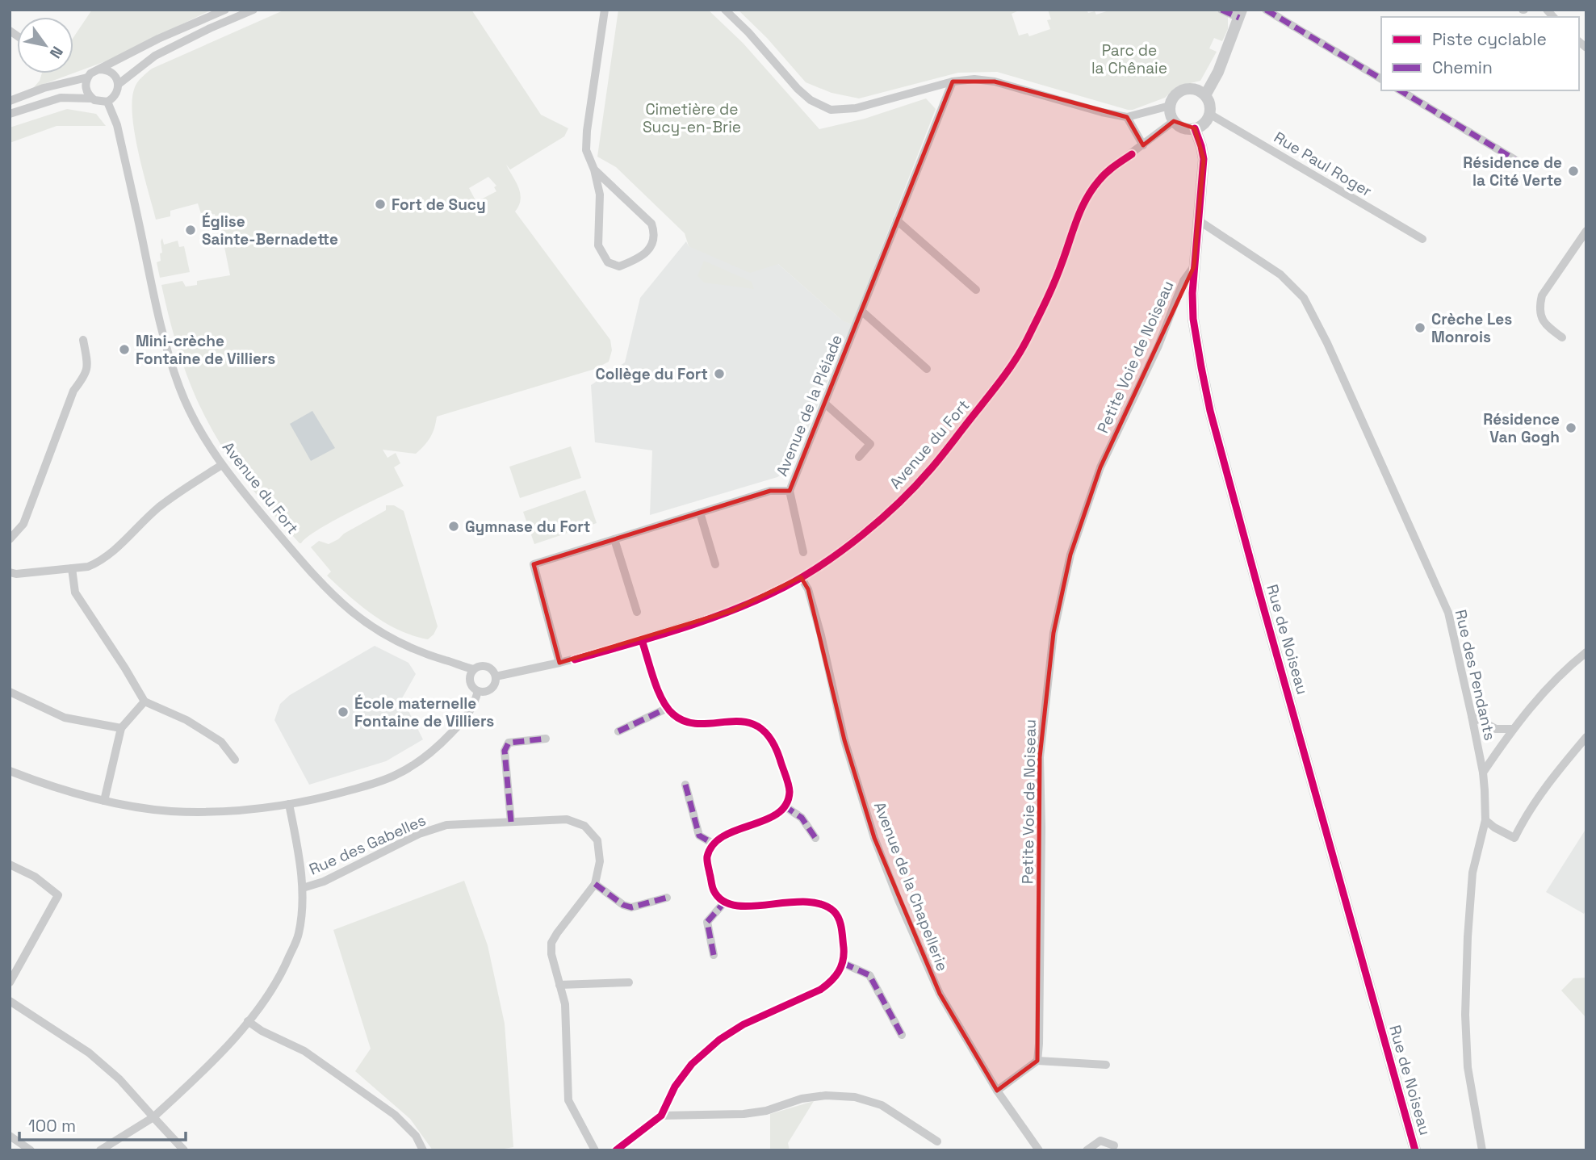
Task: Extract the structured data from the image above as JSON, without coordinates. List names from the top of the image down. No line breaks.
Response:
{"streets":{"street":["Rue Paul Roger","Petite Voie de Noiseau","Avenue de la Pléiade","Avenue du Fort","Rue de Noiseau","Rue des Pendants","Rue des Gabelles","Avenue de la Chapellerie"]},"crossings":[["Rue Paul Roger","Avenue du Fort"],["Rue Paul Roger","Rue de Noiseau"],["Petite Voie de Noiseau","Rue de Noiseau"],["Avenue de la Pléiade","Avenue du Fort"],["Avenue du Fort","Rue de Noiseau"],["Avenue du Fort","Avenue de la Chapellerie"],["Rue de Noiseau","Rue des Pendants"]],"parks":["Parc de la Chênaie","Cimetière de Sucy-en-Brie"],"places":["Résidence de la Cité Verte","Fort de Sucy","Église Sainte-Bernadette","Crèche Les Monrois","Mini-crèche Fontaine de Villiers","Collège du Fort","Résidence Van Gogh","Gymnase du Fort","École maternelle Fontaine de Villiers"],"legend":["Piste cyclable","Chemin"],"scale_bar":"100 m","north":"bottom right"}
